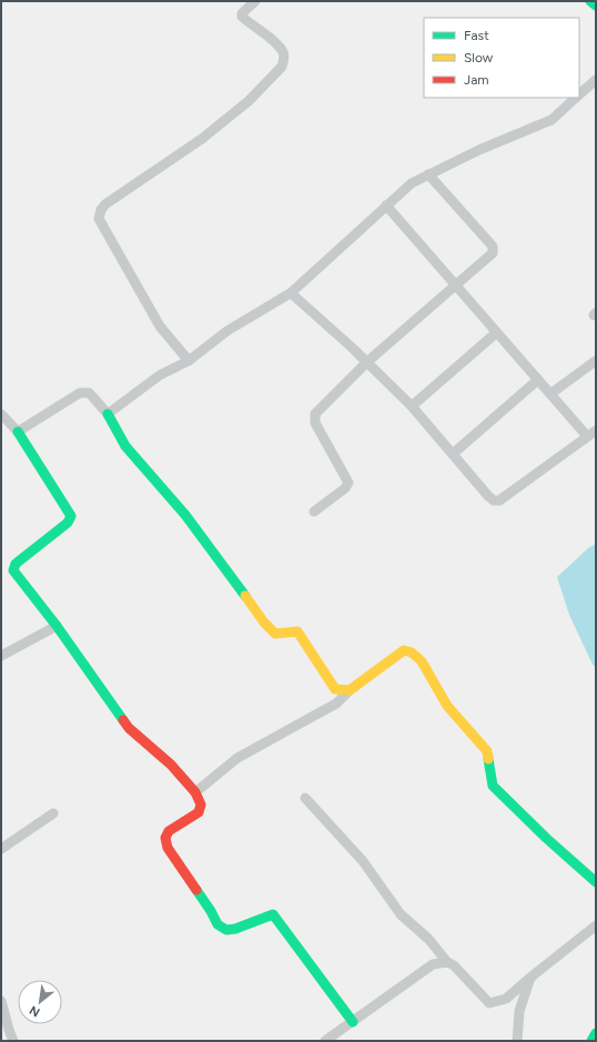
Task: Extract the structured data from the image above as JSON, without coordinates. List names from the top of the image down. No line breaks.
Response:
{"legend":["Fast","Slow","Jam"],"north":"bottom left"}
